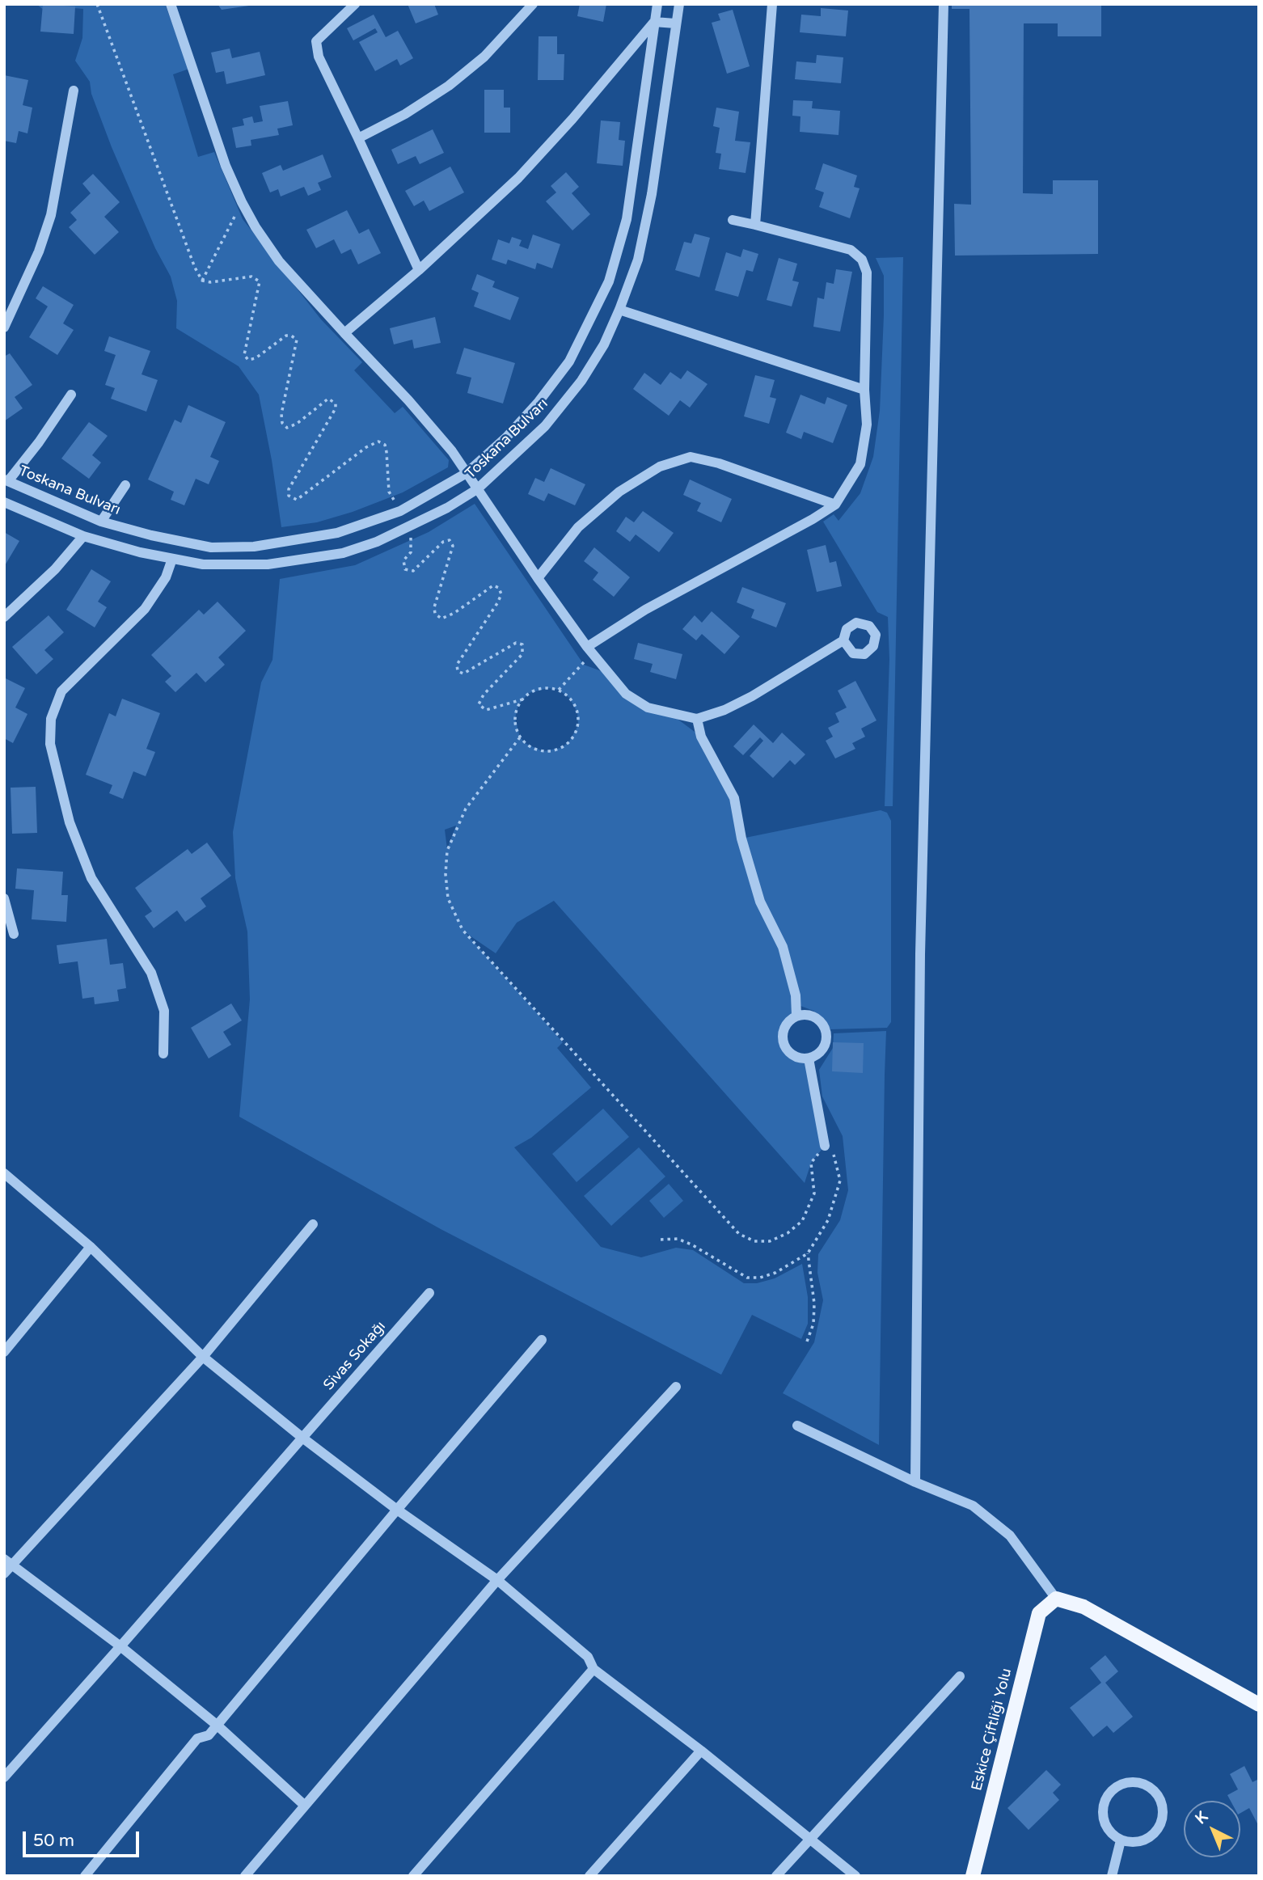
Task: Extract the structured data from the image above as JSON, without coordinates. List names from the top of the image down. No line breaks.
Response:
{"streets":{"main road":["Eskice Çiftliği Yolu"],"street":["Toskana Bulvarı","Sivas Sokağı"]},"scale_bar":"50 m","north":"top left"}
